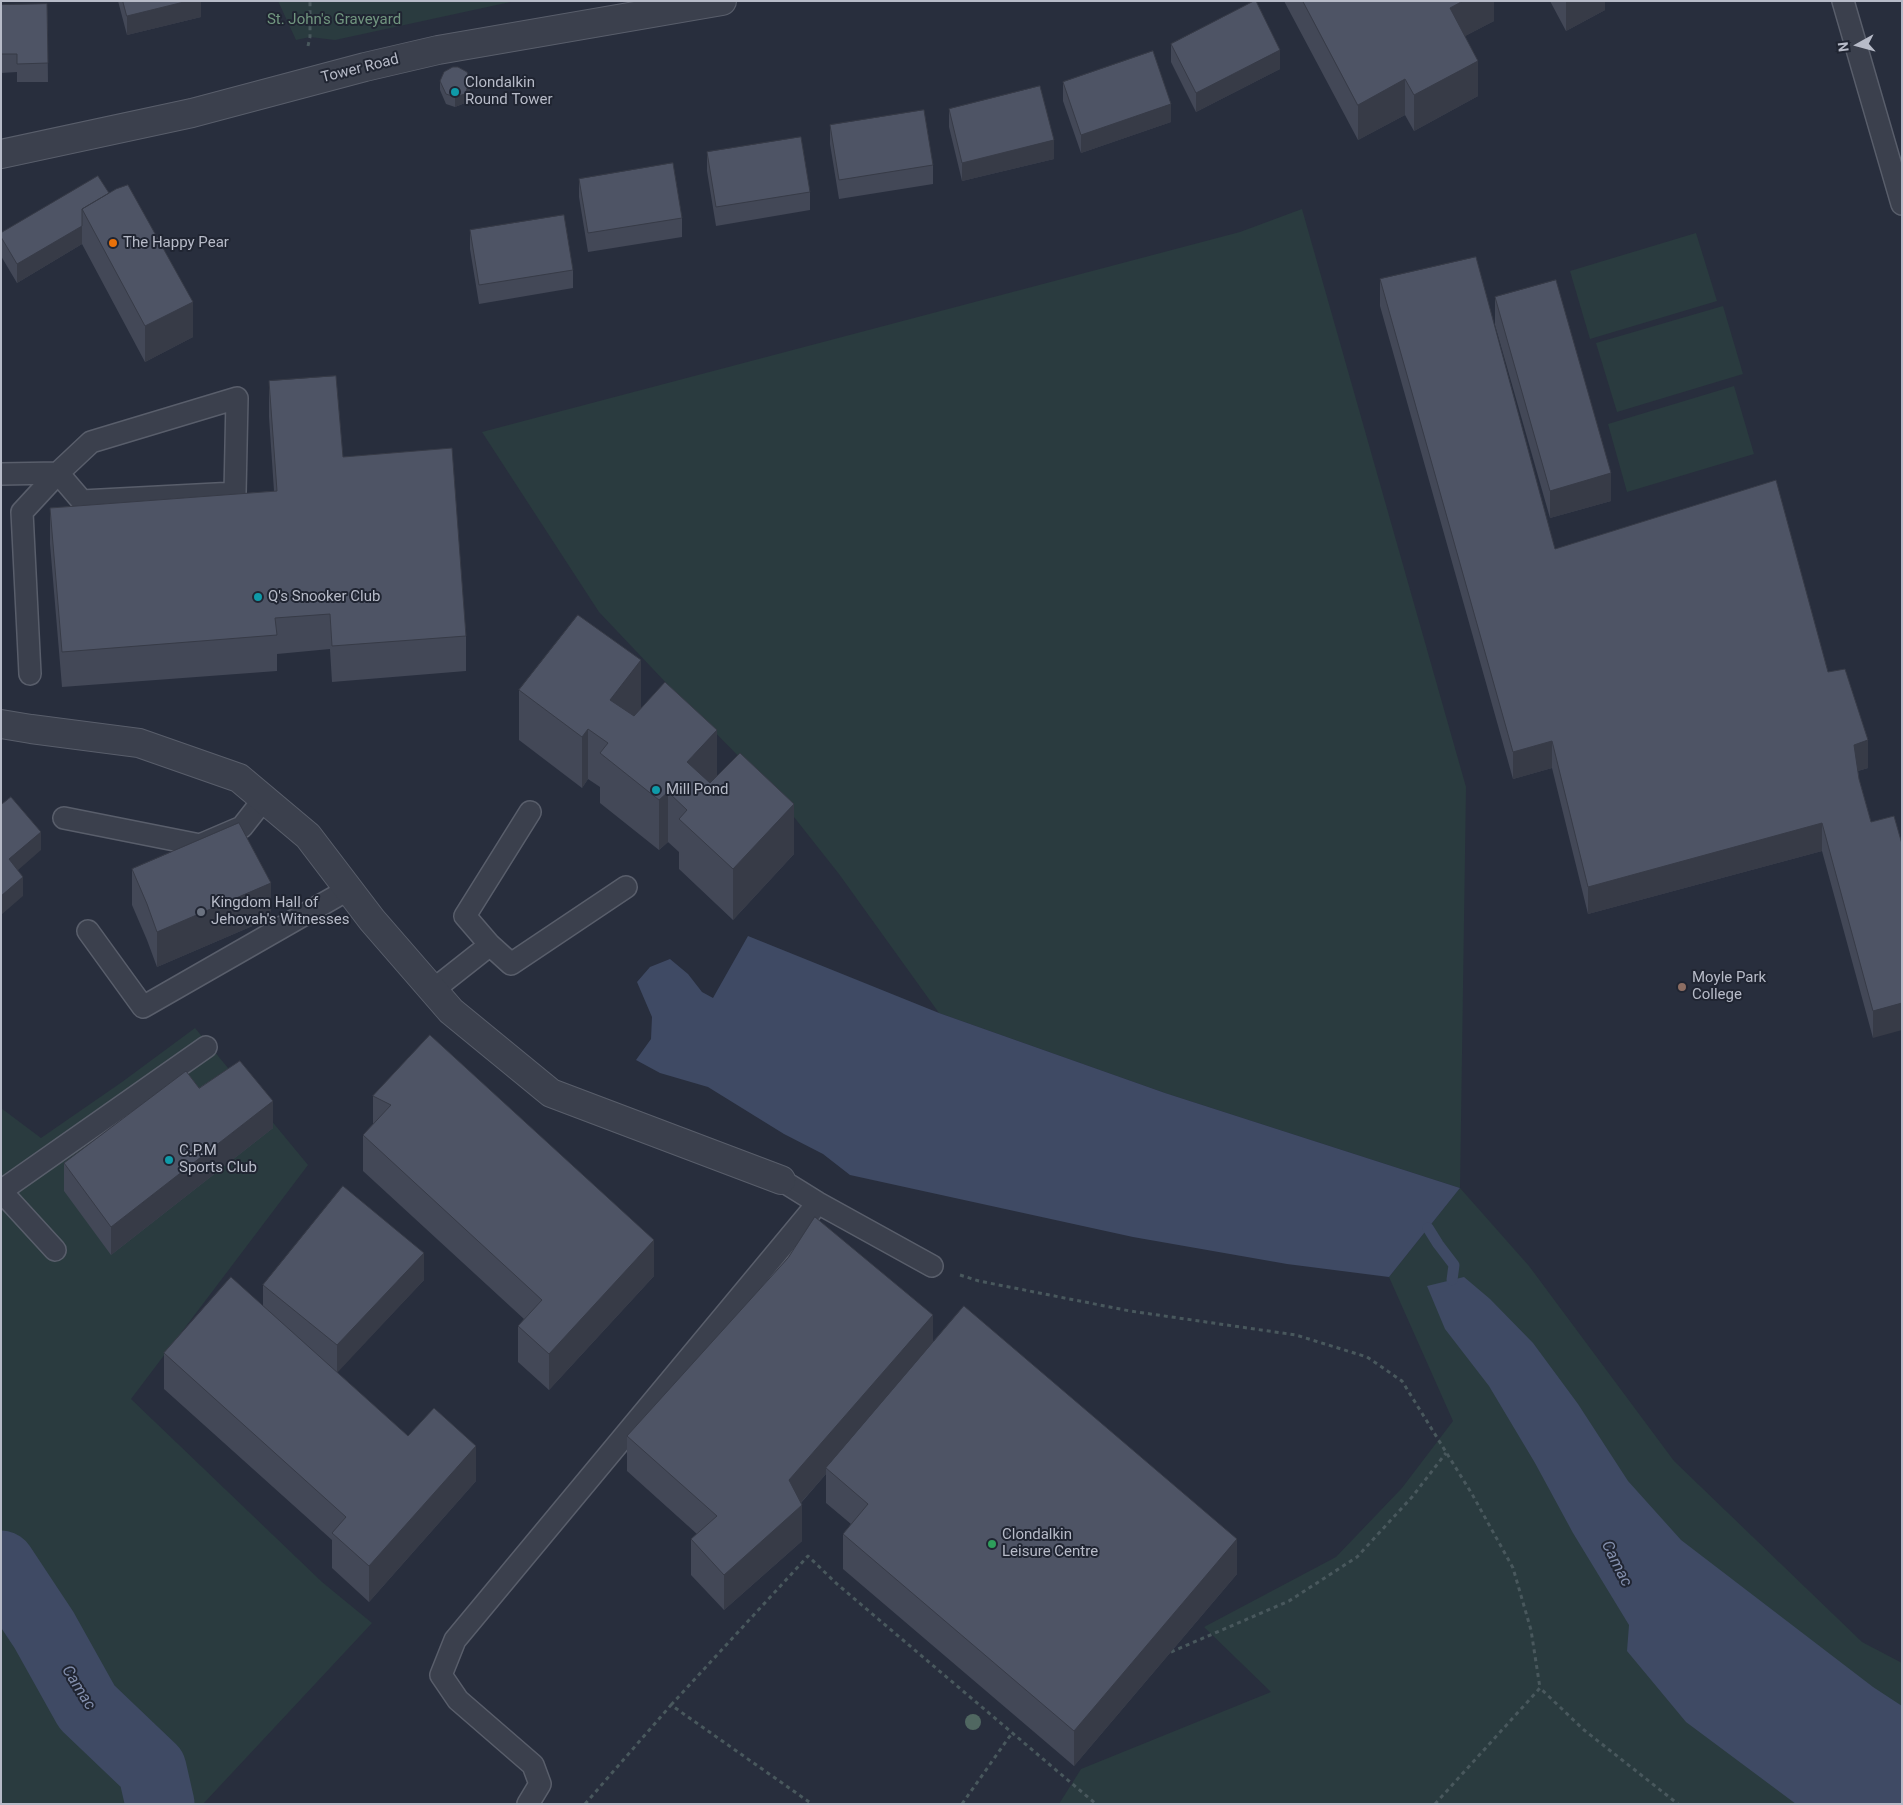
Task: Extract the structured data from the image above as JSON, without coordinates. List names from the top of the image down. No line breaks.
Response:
{"streets":{"street":["Tower Road"]},"water":["Camac"],"parks":["St. John's Graveyard"],"places":["Clondalkin Round Tower","The Happy Pear","Q's Snooker Club","Mill Pond","Kingdom Hall of Jehovah's Witnesses","Moyle Park College","C.P.M Sports Club","Clondalkin Leisure Centre"],"north":"left"}
